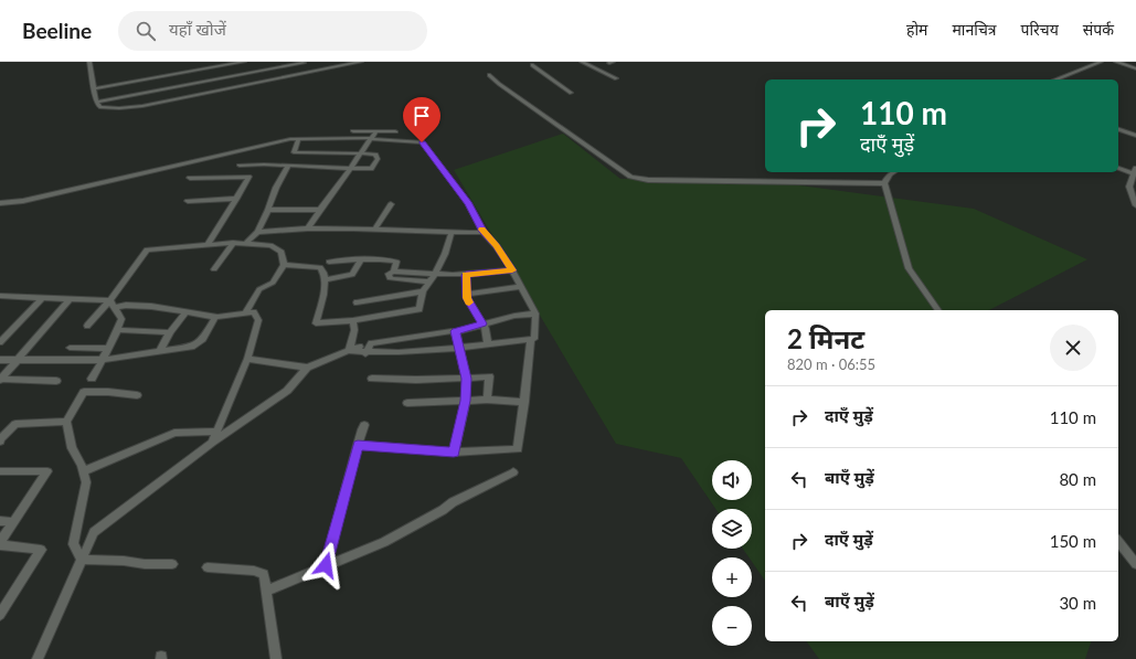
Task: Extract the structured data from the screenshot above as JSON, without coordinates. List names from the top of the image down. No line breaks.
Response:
{"page":{"header":"Beeline","search":"यहाँ खोजें","nav":["होम","मानचित्र","परिचय","संपर्क"],"turn":["110 m","दाएँ मुड़ें"],"heading":["2 मिनट","820 m · 06:55"],"list":[{"name":"दाएँ मुड़ें","value":"110 m"},{"name":"बाएँ मुड़ें","value":"80 m"},{"name":"दाएँ मुड़ें","value":"150 m"},{"name":"बाएँ मुड़ें","value":"30 m"}],"map_buttons":["+","−"]}}
